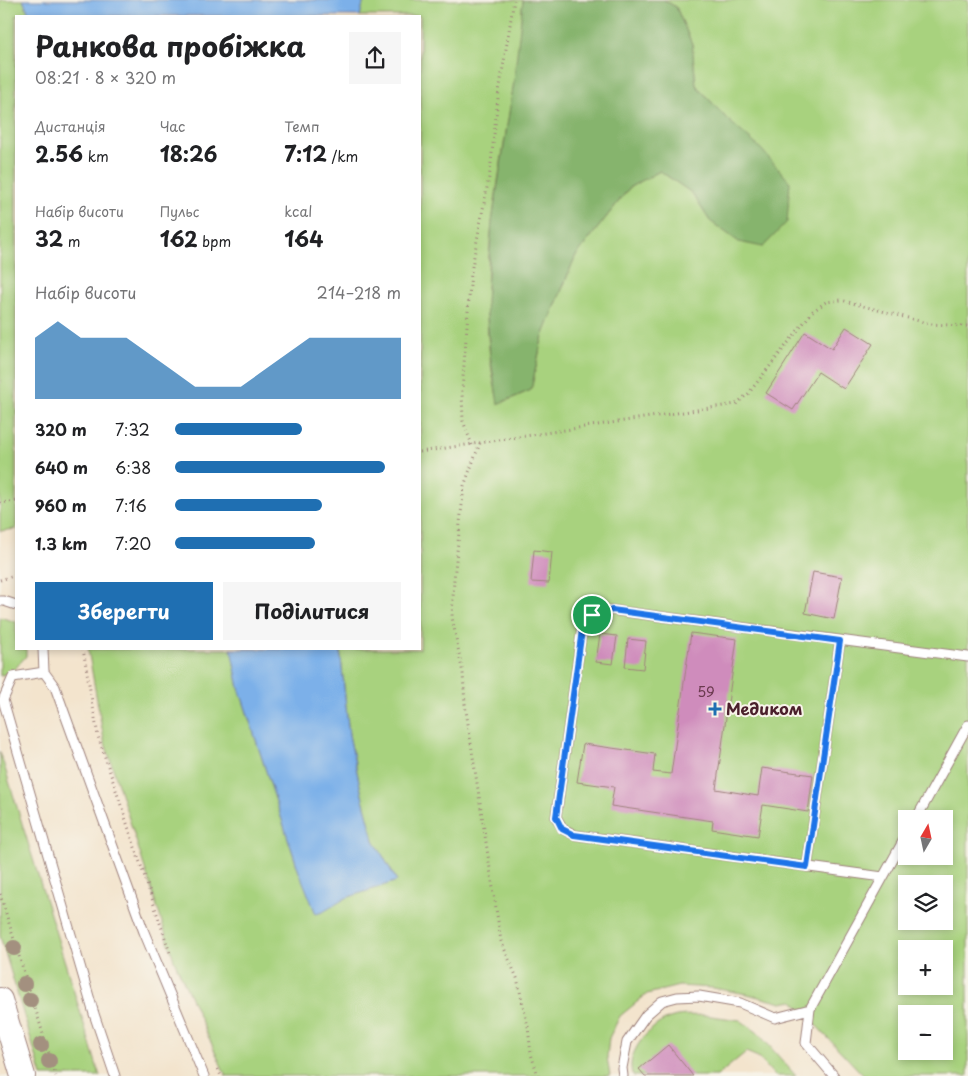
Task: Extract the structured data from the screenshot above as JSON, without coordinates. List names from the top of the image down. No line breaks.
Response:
{"places":{"health":["Медиком"]},"house_numbers":["59"],"north":"top","page":{"heading":["Ранкова пробіжка","08:21 · 8 × 320 m"],"stats":[["Дистанція","2.56 km"],["Час","18:26"],["Темп","7:12 /km"],["Набір висоти","32 m"],["Пульс","162 bpm"],["kcal","164"]],"chart":["Набір висоти","214–218 m"],"list":[{"name":"320 m","note":"7:32"},{"name":"640 m","note":"6:38"},{"name":"960 m","note":"7:16"},{"name":"1.3 km","note":"7:20"}],"buttons":["Зберегти","Поділитися"],"map_buttons":["+","−"]}}
